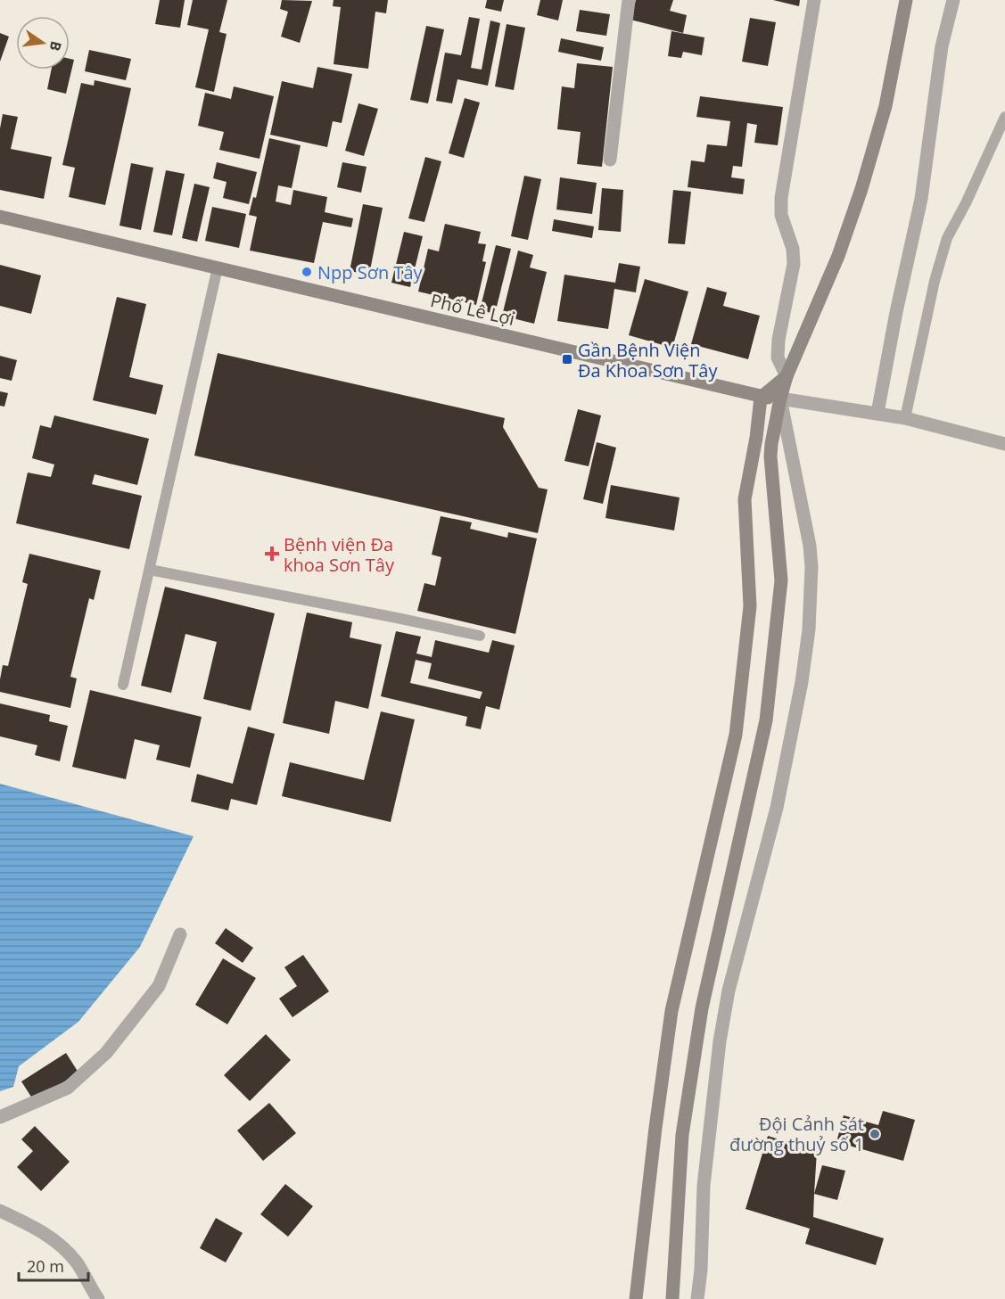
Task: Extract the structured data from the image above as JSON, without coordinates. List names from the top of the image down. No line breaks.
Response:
{"streets":{"main road":["Phố Lê Lợi"]},"places":{"other":["Npp Sơn Tây","Đội Cảnh sát đường thuỷ số 1"],"transit":["Gần Bệnh Viện Đa Khoa Sơn Tây"],"health":["Bệnh viện Đa khoa Sơn Tây"]},"scale_bar":"20 m","north":"right"}
